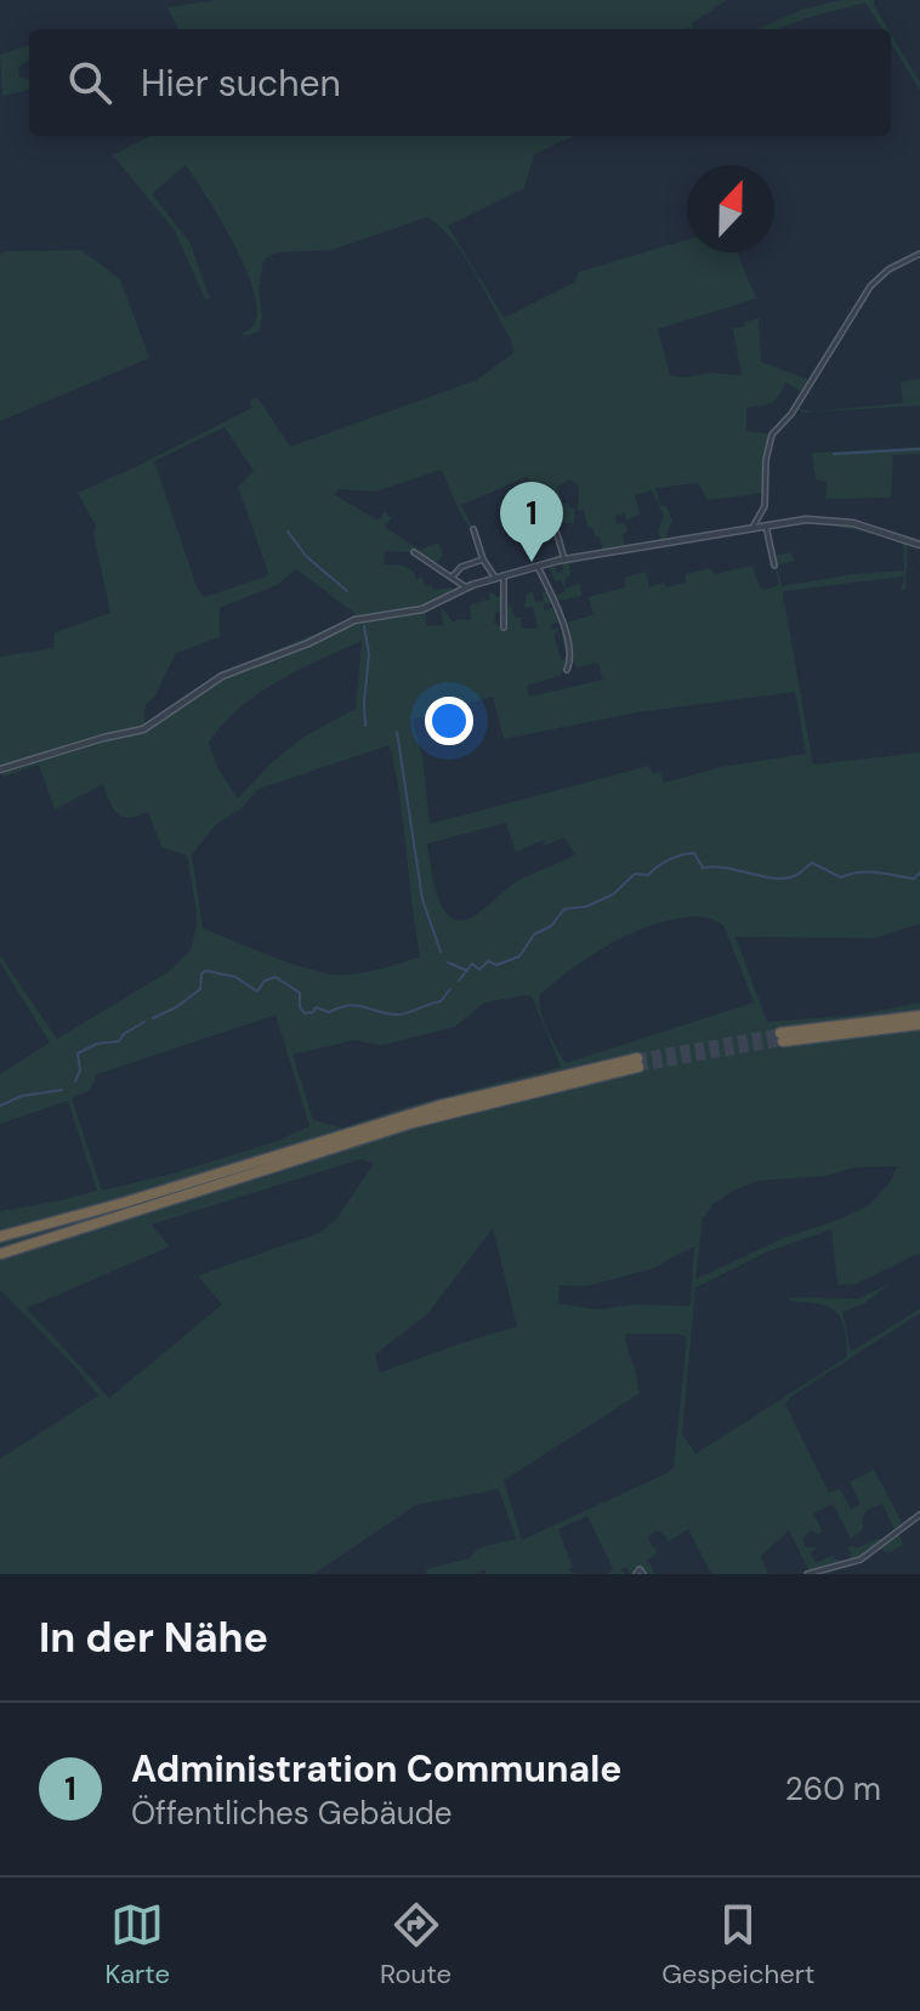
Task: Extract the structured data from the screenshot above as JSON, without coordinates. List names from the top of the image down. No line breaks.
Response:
{"north":"top","page":{"search":"Hier suchen","pins":"1","heading":"In der Nähe","list":[{"mark":"1","name":"Administration Communale","note":"Öffentliches Gebäude","value":"260 m"}],"nav":["Karte","Route","Gespeichert"]}}
